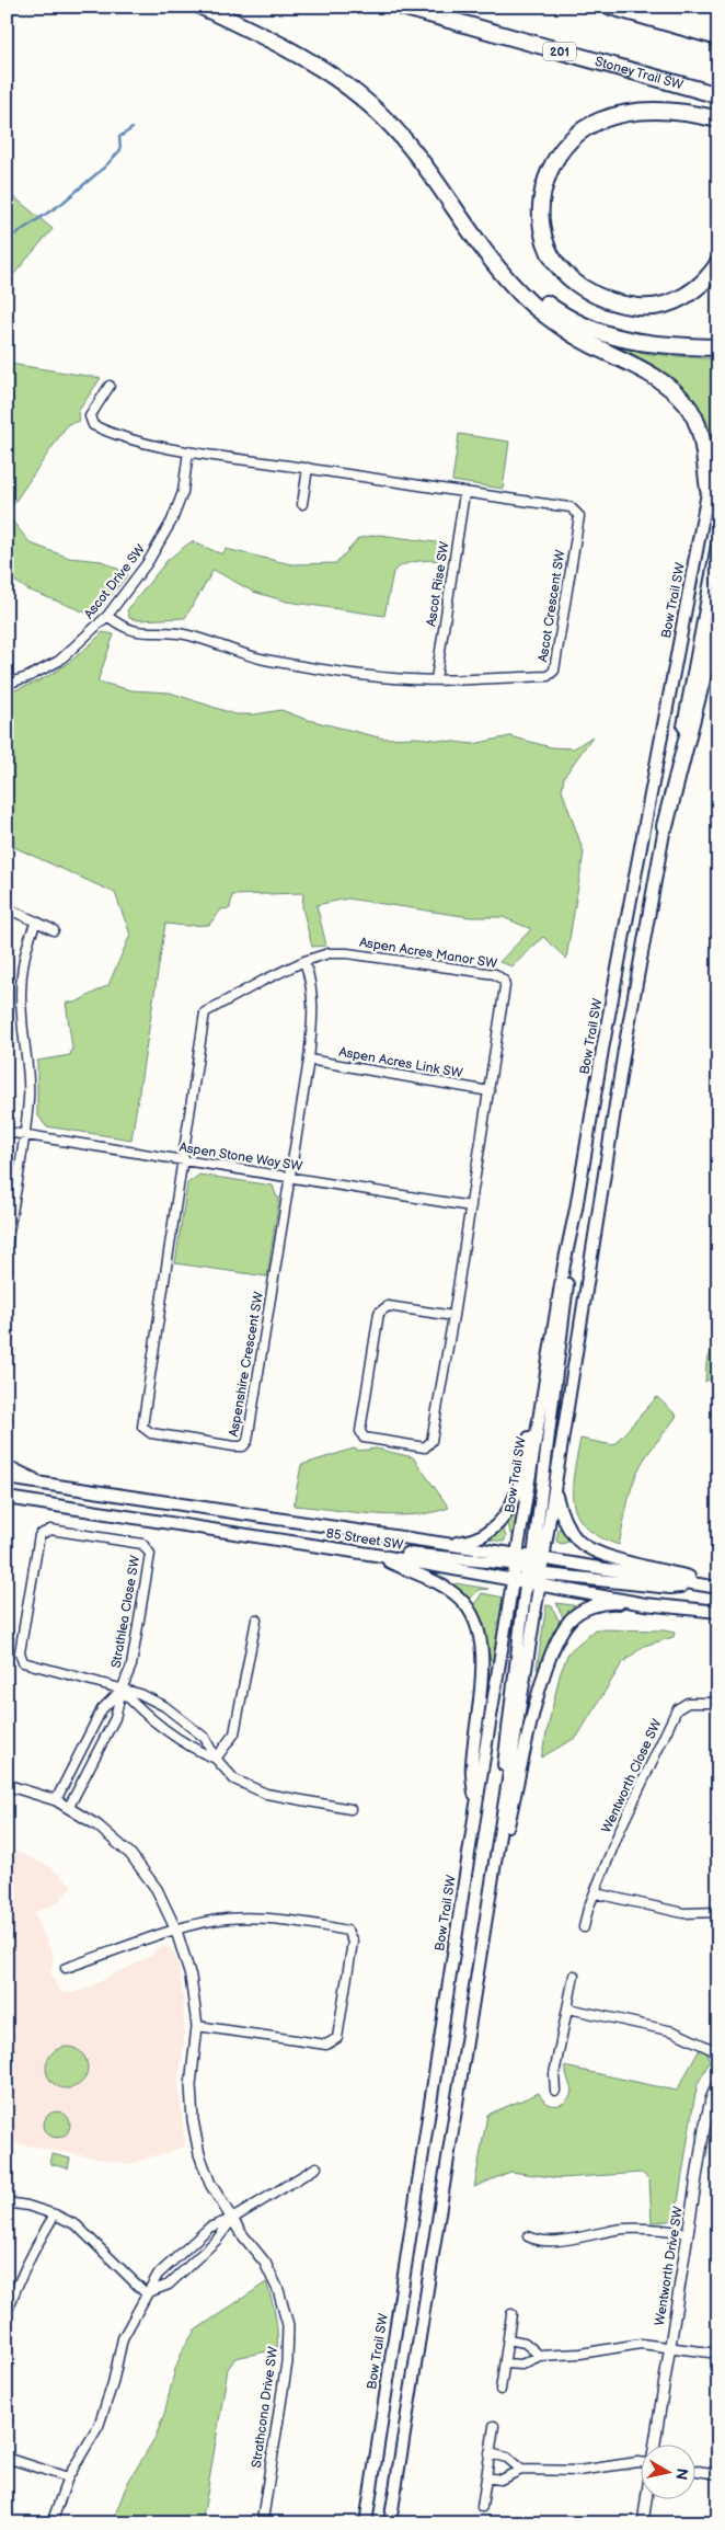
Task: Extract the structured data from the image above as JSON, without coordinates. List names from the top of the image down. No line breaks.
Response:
{"streets":{"highway":["201","Stoney Trail SW"],"main road":["Bow Trail SW","85 Street SW"],"street":["Ascot Drive SW","Ascot Rise SW","Ascot Crescent SW","Aspen Acres Manor SW","Aspen Acres Link SW","Aspen Stone Way SW","Aspenshire Crescent SW","Strathlea Close SW","Wentworth Close SW","Wentworth Drive SW","Strathcona Drive SW"]},"crossings":[["Ascot Drive SW","Ascot Crescent SW"],["Ascot Rise SW","Ascot Crescent SW"],["Bow Trail SW","85 Street SW"],["Aspen Acres Manor SW","Aspen Acres Link SW"],["Aspen Acres Manor SW","Aspen Stone Way SW"],["Aspen Acres Manor SW","Aspenshire Crescent SW"],["Aspen Stone Way SW","Aspenshire Crescent SW"]],"north":"right"}
